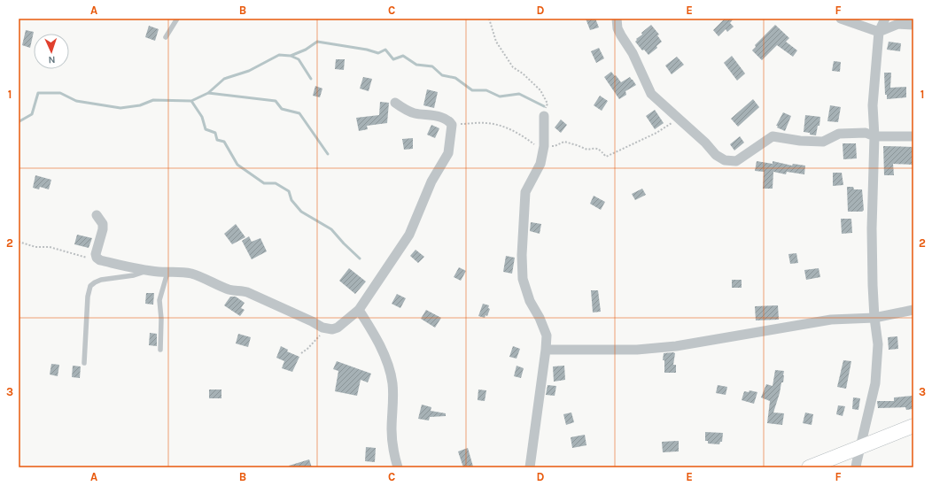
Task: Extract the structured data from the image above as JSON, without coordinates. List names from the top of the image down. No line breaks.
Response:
{"north":"bottom","grid":{"columns":["A","B","C","D","E","F"],"rows":["1","2","3"]}}
